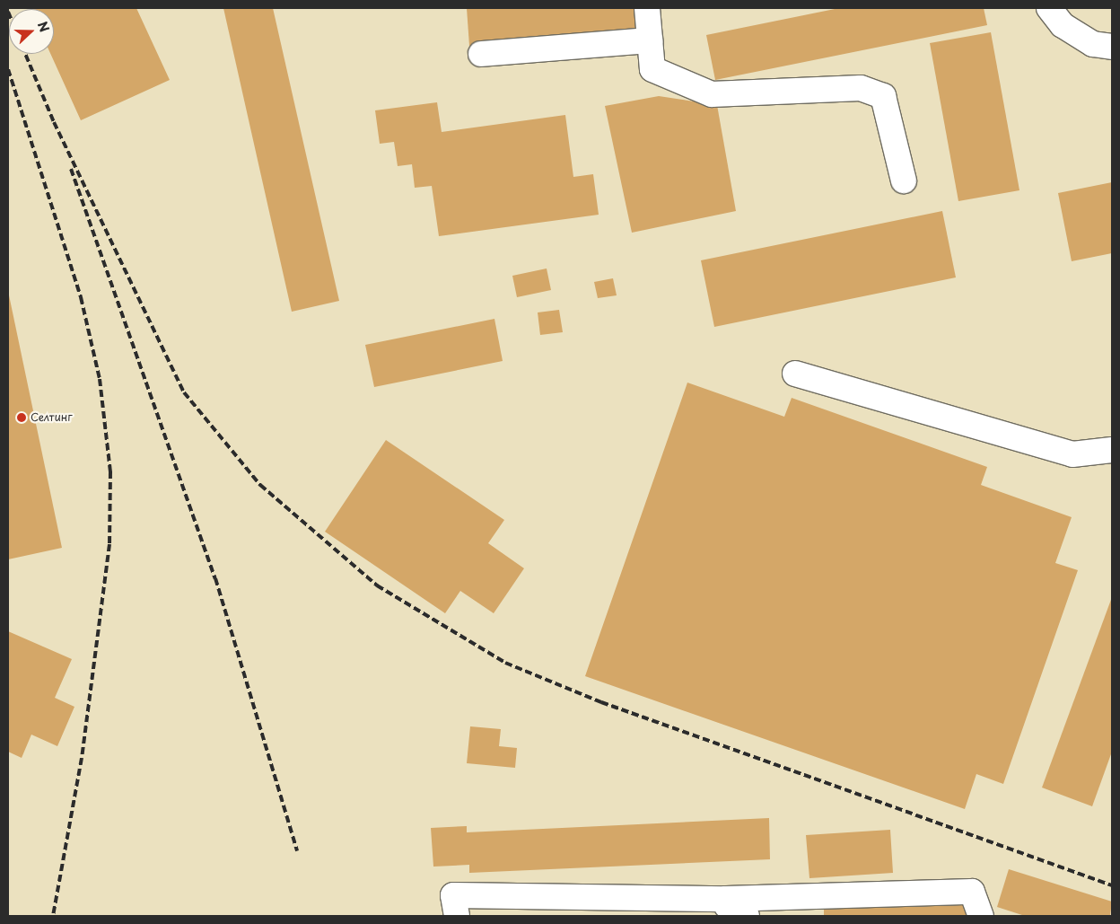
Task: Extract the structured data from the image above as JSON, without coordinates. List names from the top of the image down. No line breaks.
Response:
{"places":["Селтинг"],"north":"right"}
